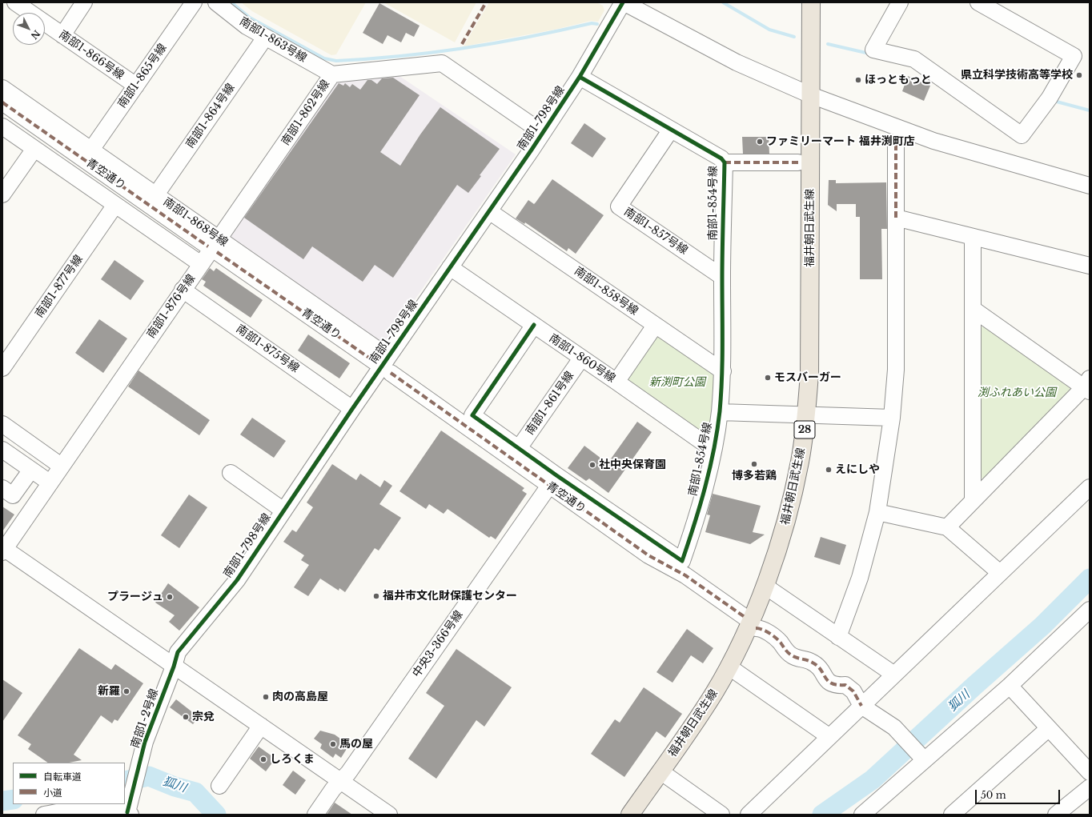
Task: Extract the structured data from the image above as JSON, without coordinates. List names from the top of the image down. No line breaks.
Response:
{"streets":{"main road":["福井朝日武生線","28"],"street":["南部1-863号線","南部1-866号線","南部1-865号線","南部1-862号線","南部1-864号線","南部1-798号線","青空通り","南部1-854号線","南部1-868号線","南部1-857号線","南部1-877号線","南部1-858号線","南部1-876号線","南部1-875号線","南部1-860号線","南部1-861号線","中央3-366号線","南部1-2号線"]},"crossings":[["南部1-863号線","南部1-862号線"],["南部1-863号線","南部1-864号線"],["南部1-866号線","南部1-865号線"],["南部1-865号線","南部1-868号線"],["南部1-862号線","南部1-798号線"],["南部1-862号線","青空通り"],["南部1-862号線","南部1-868号線"],["南部1-862号線","南部1-876号線"],["南部1-864号線","南部1-868号線"],["南部1-798号線","南部1-854号線"],["南部1-798号線","南部1-868号線"],["南部1-798号線","南部1-858号線"],["南部1-798号線","南部1-875号線"],["南部1-798号線","南部1-860号線"],["南部1-798号線","南部1-2号線"],["青空通り","南部1-854号線"],["青空通り","南部1-868号線"],["青空通り","中央3-366号線"],["南部1-854号線","南部1-857号線"],["南部1-854号線","南部1-858号線"],["南部1-854号線","南部1-860号線"],["南部1-854号線","南部1-861号線"],["南部1-854号線","中央3-366号線"],["南部1-877号線","南部1-876号線"],["南部1-876号線","南部1-875号線"],["南部1-860号線","南部1-861号線"]],"water":["狐川"],"parks":["新渕町公園","渕ふれあい公園"],"places":["県立科学技術高等学校","ほっともっと","ファミリーマート 福井渕町店","モスバーガー","博多若鶏","社中央保育園","えにしや","福井市文化財保護センター","プラージュ","新羅","肉の高島屋","宗兌","馬の屋","しろくま"],"legend":["自転車道","小道"],"scale_bar":"50 m","north":"bottom right"}
